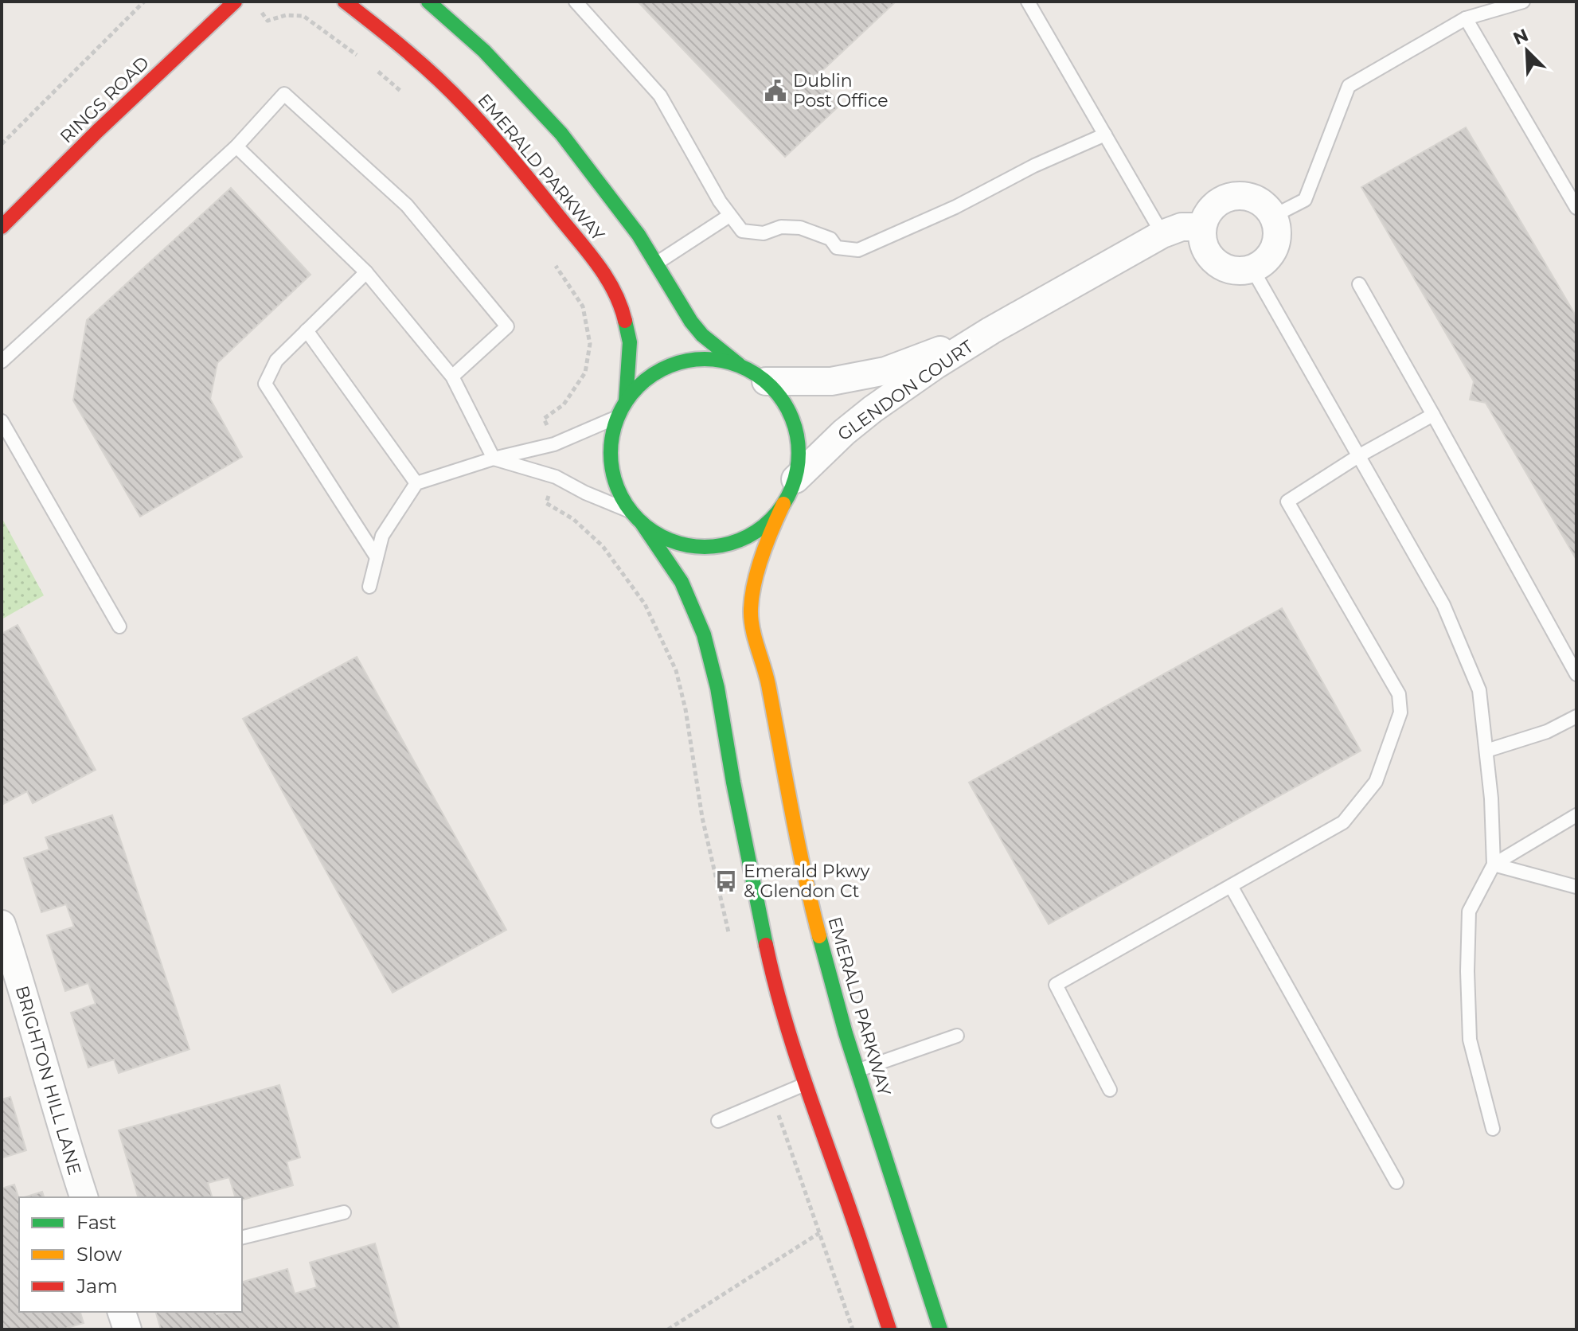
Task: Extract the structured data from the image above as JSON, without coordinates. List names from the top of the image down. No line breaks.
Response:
{"streets":{"main road":["RINGS ROAD","EMERALD PARKWAY"],"street":["GLENDON COURT","BRIGHTON HILL LANE"]},"crossings":[["EMERALD PARKWAY","GLENDON COURT"]],"places":{"public building":["Dublin Post Office"],"bus stop":["Emerald Pkwy & Glendon Ct"]},"legend":["Fast","Slow","Jam"],"north":"top left"}
